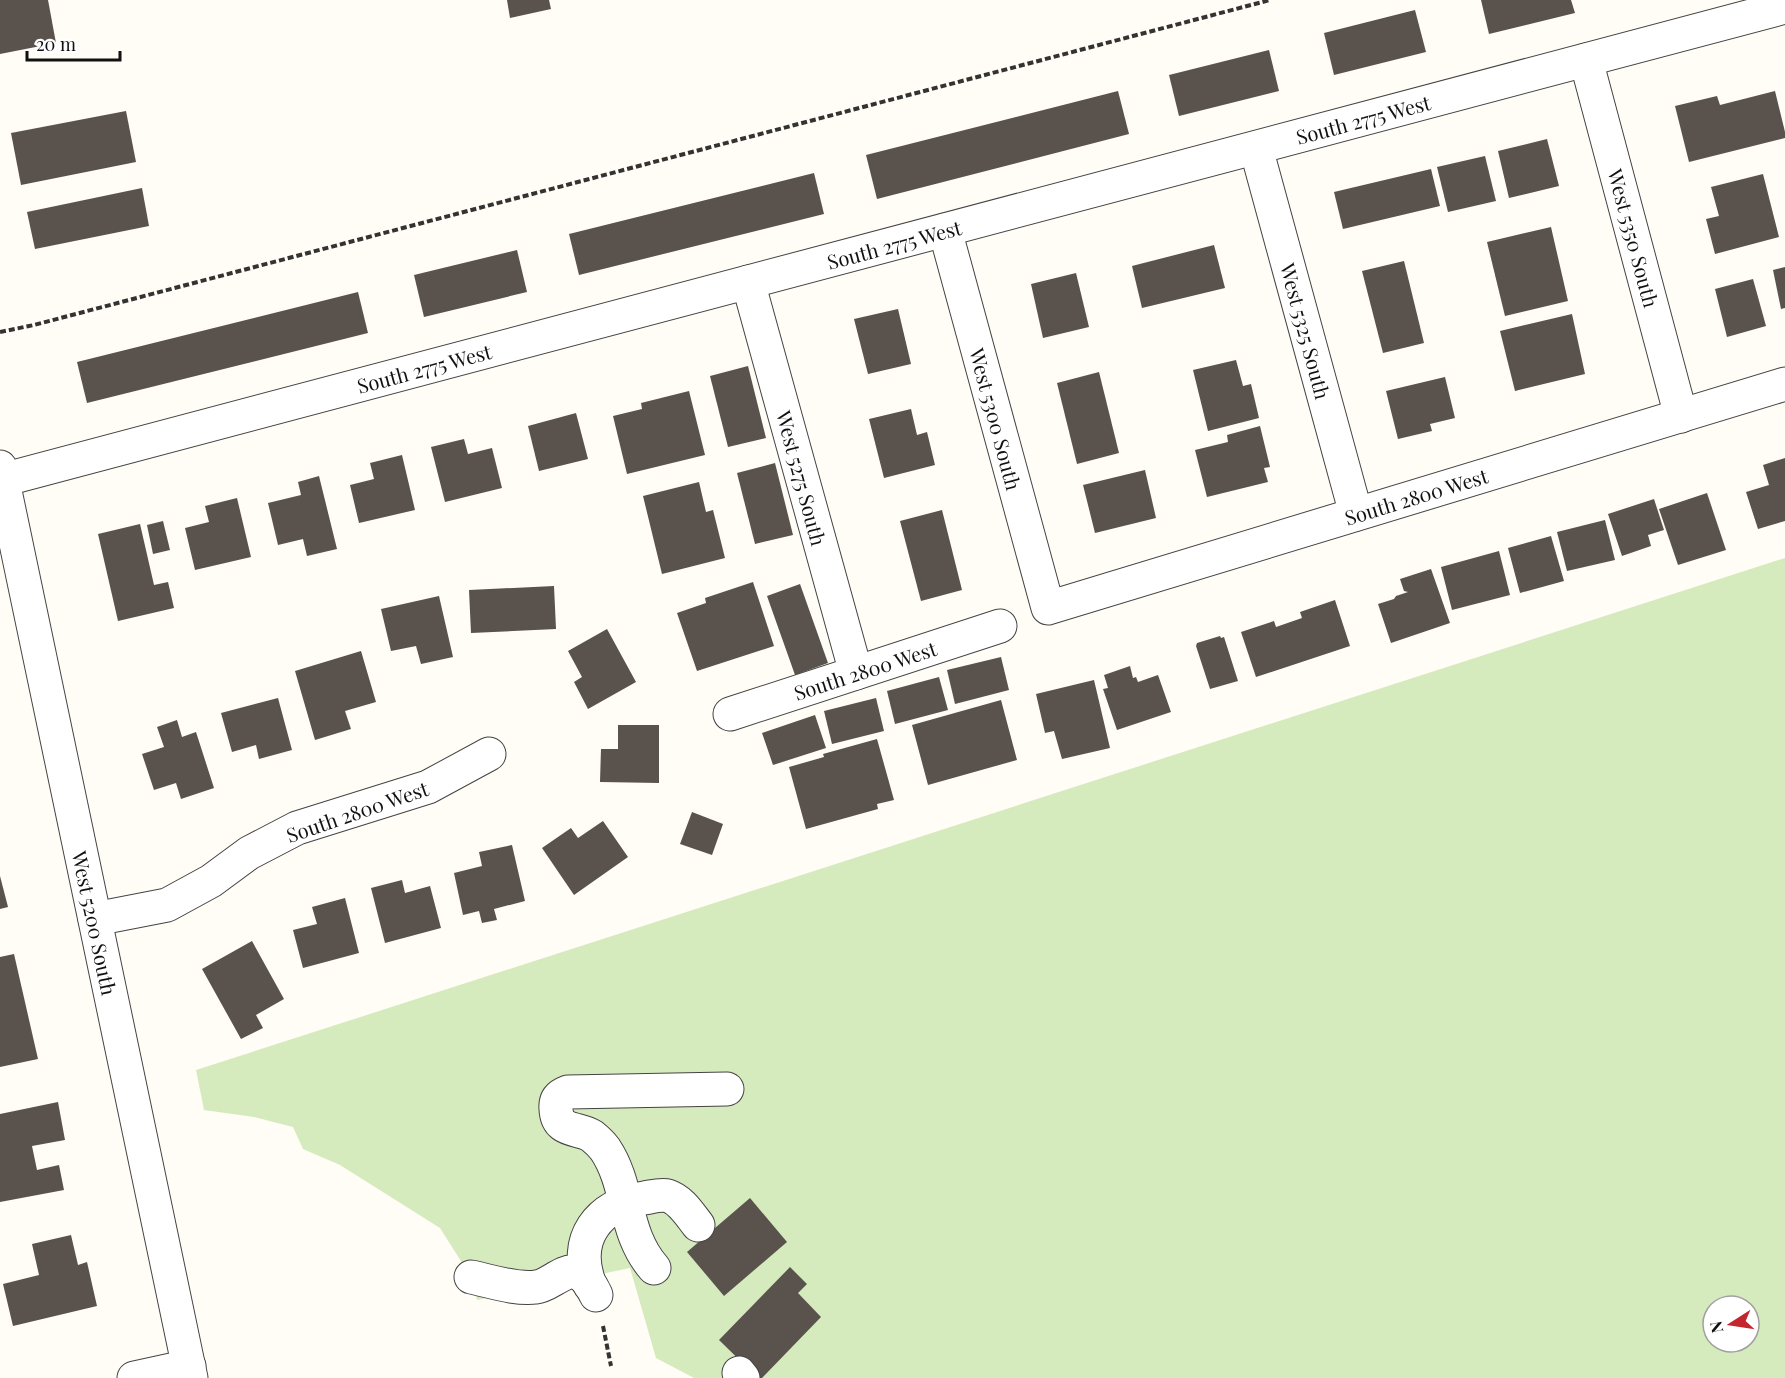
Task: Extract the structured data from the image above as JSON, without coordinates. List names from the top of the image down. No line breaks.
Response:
{"streets":{"street":["South 2775 West","West 5350 South","West 5325 South","West 5300 South","West 5275 South","South 2800 West","West 5200 South"]},"crossings":[["South 2775 West","West 5350 South"],["South 2775 West","West 5325 South"],["South 2775 West","West 5300 South"],["South 2775 West","West 5275 South"],["South 2775 West","West 5200 South"],["West 5350 South","South 2800 West"],["West 5325 South","South 2800 West"],["West 5300 South","South 2800 West"],["West 5275 South","South 2800 West"],["South 2800 West","West 5200 South"]],"scale_bar":"20 m","north":"left"}
